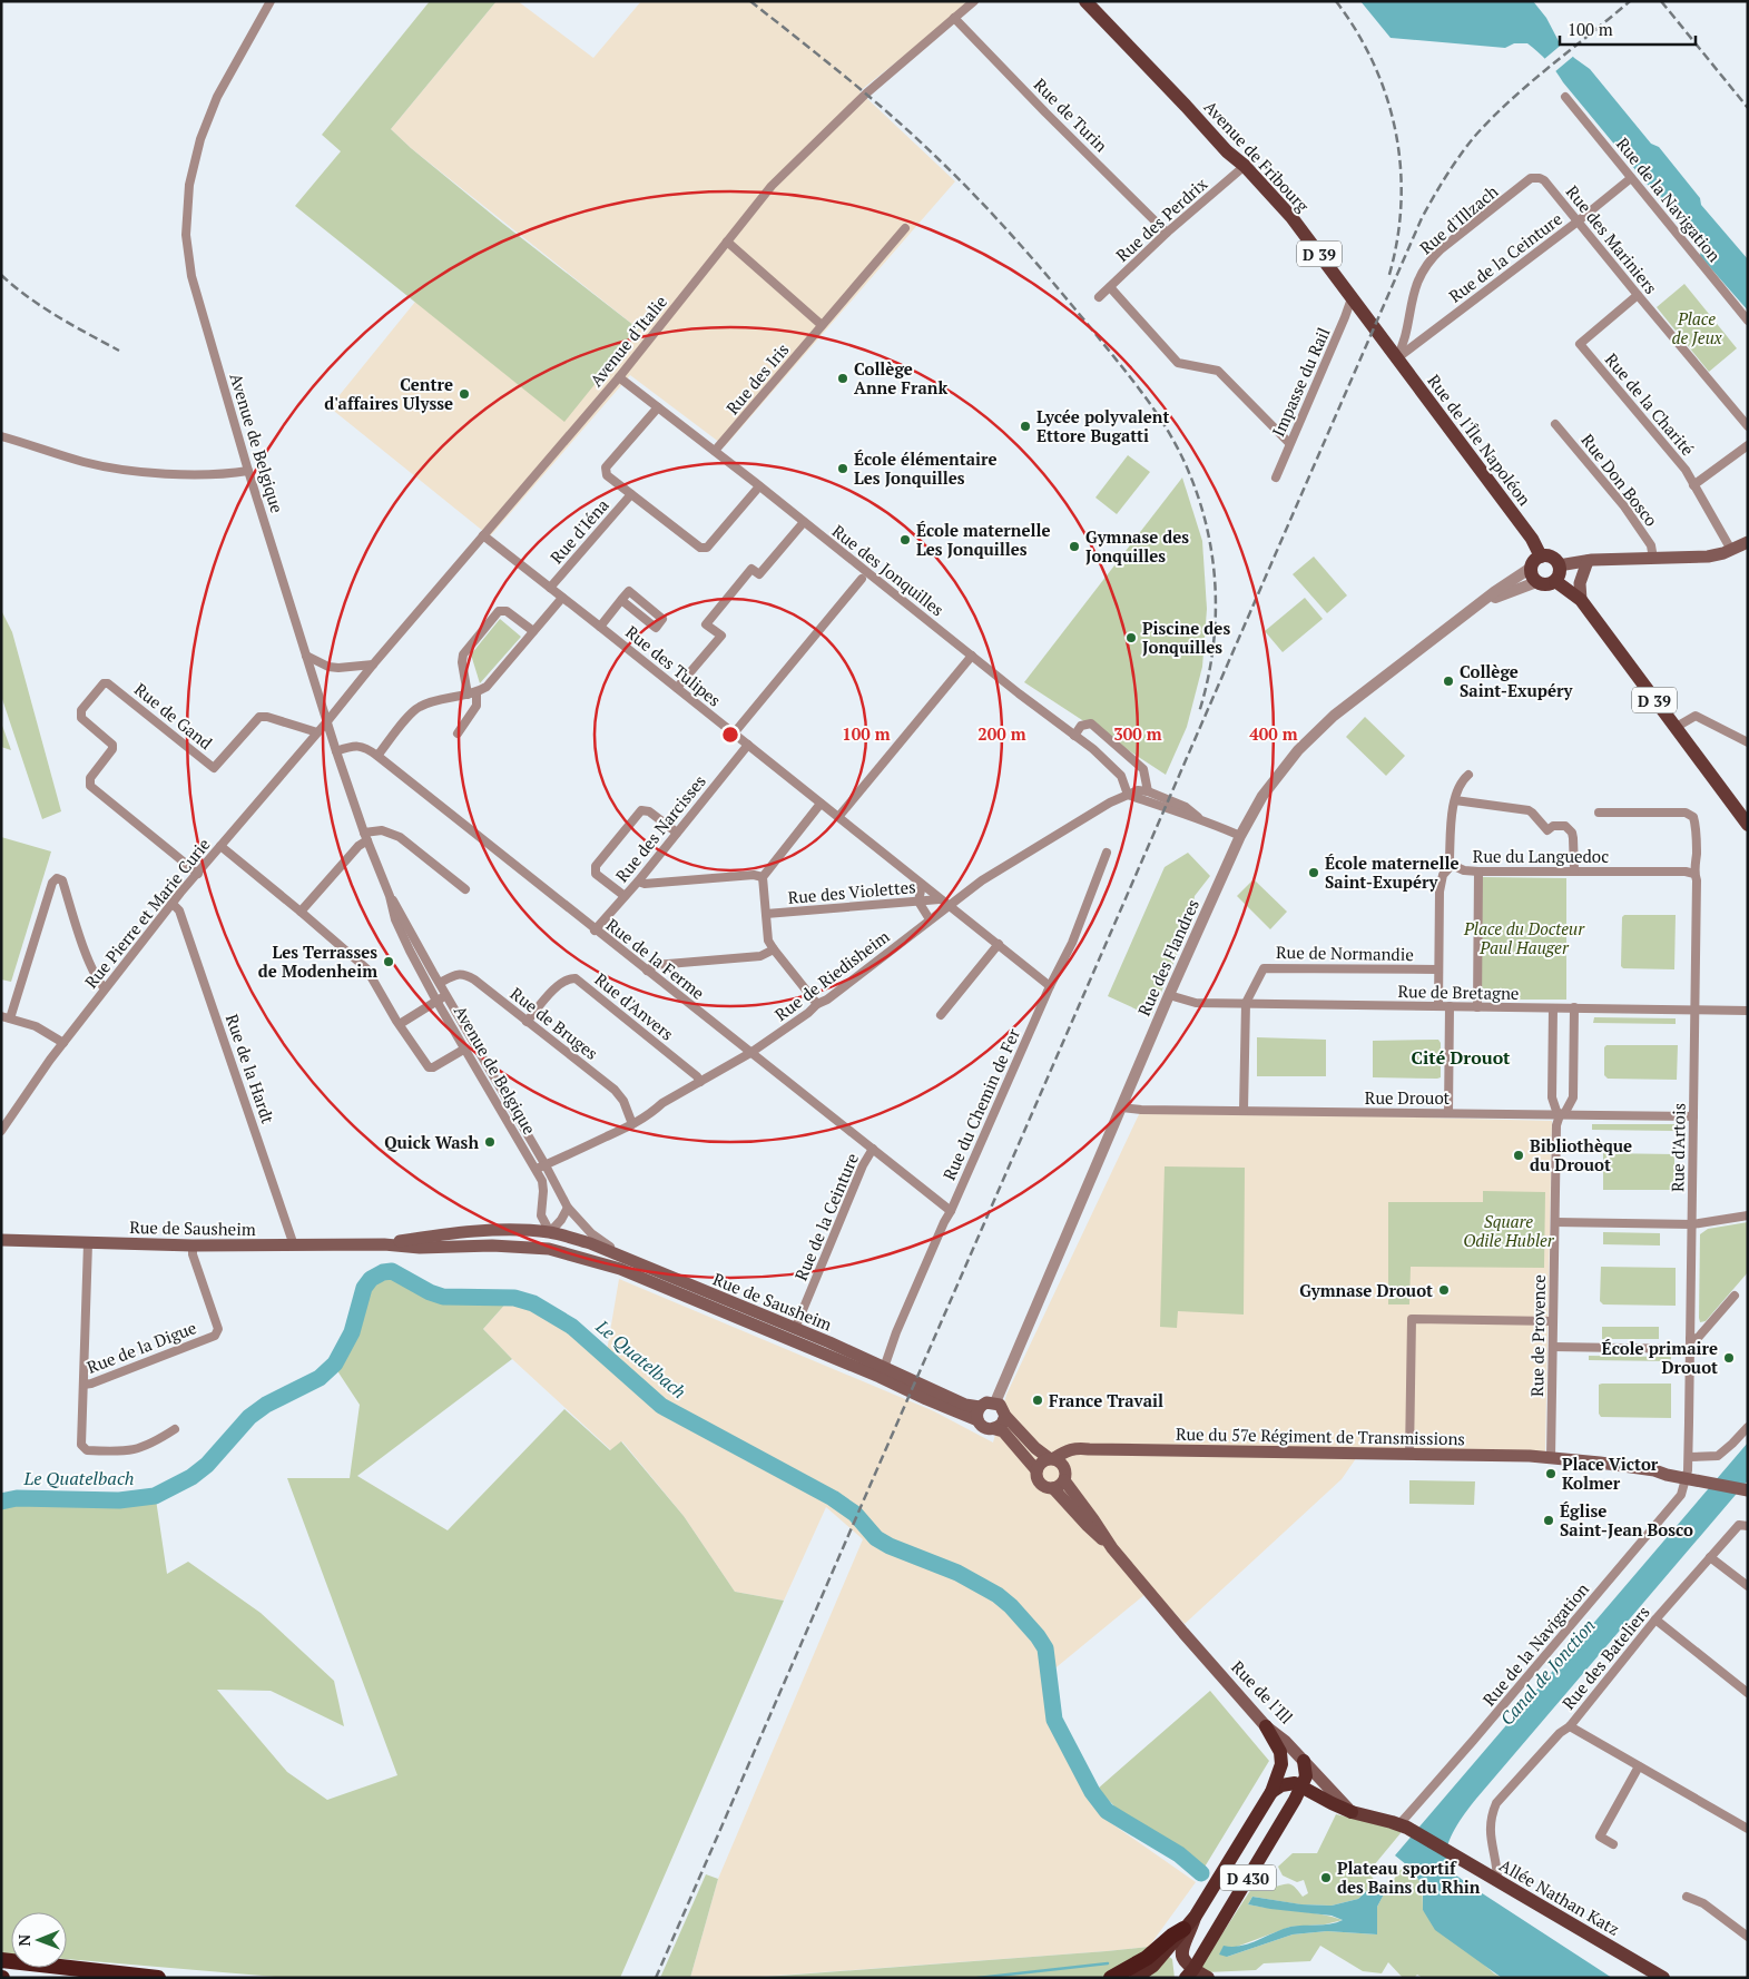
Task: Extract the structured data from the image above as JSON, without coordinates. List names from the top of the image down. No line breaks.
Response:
{"streets":{"highway":["D 430"],"main road":["Avenue de Fribourg","D 39","Rue de l'Île Napoléon","Rue de Sausheim","Rue du 57e Régiment de Transmissions","Rue de l'Ill","Allée Nathan Katz"],"street":["Rue de Turin","Rue de la Navigation","Rue des Perdrix","Rue d'Illzach","Rue des Mariniers","Rue de la Ceinture","Avenue d'Italie","Rue des Iris","Impasse du Rail","Rue de la Charité","Avenue de Belgique","Rue Don Bosco","Rue d'Iéna","Rue des Jonquilles","Rue des Tulipes","Rue de Gand","Rue des Narcisses","Rue du Languedoc","Rue des Violettes","Rue Pierre et Marie Curie","Rue de Normandie","Rue des Flandres","Rue de la Ferme","Rue de Riedisheim","Rue de Bretagne","Rue d'Anvers","Rue de Bruges","Rue de la Hardt","Rue Drouot","Rue du Chemin de Fer","Rue d'Artois","Rue de Provence","Rue de la Digue","Rue des Bateliers"]},"crossings":[["Rue de Turin","Rue des Perdrix"],["Rue de Turin","Avenue d'Italie"],["Avenue de Fribourg","Rue des Perdrix"],["Avenue de Fribourg","D 39"],["Avenue de Fribourg","Impasse du Rail"],["Avenue de Fribourg","Rue de l'Île Napoléon"],["Rue de la Navigation","Rue de la Ceinture"],["Rue de la Navigation","Rue d'Artois"],["Rue de la Navigation","Allée Nathan Katz"],["Rue des Perdrix","D 39"],["Rue d'Illzach","Rue des Mariniers"],["Rue d'Illzach","Rue de la Ceinture"],["Rue d'Illzach","Rue de l'Île Napoléon"],["Rue des Mariniers","Rue de la Ceinture"],["Rue des Mariniers","Rue de la Charité"],["D 39","Rue de l'Île Napoléon"],["D 39","Rue des Flandres"],["Rue de la Ceinture","Rue de l'Île Napoléon"],["Rue de la Ceinture","Rue de la Ferme"],["Rue de la Ceinture","Rue de Sausheim"],["Avenue d'Italie","Avenue de Belgique"],["Avenue d'Italie","Rue des Jonquilles"],["Avenue d'Italie","Rue des Tulipes"],["Avenue d'Italie","Rue Pierre et Marie Curie"],["Rue des Iris","Rue des Jonquilles"],["Rue de l'Île Napoléon","Rue des Flandres"],["Avenue de Belgique","Rue Pierre et Marie Curie"],["Avenue de Belgique","Rue de la Ferme"],["Avenue de Belgique","Rue de Riedisheim"],["Avenue de Belgique","Rue de Bruges"],["Avenue de Belgique","Rue de Sausheim"],["Rue d'Iéna","Rue des Tulipes"],["Rue des Jonquilles","Rue de Riedisheim"],["Rue des Tulipes","Rue des Narcisses"],["Rue des Tulipes","Rue des Violettes"],["Rue des Tulipes","Rue de Riedisheim"],["Rue des Tulipes","Rue du Chemin de Fer"],["Rue de Gand","Rue Pierre et Marie Curie"],["Rue des Narcisses","Rue de la Ferme"],["Rue du Languedoc","Rue d'Artois"],["Rue Pierre et Marie Curie","Rue de la Hardt"],["Rue de Normandie","Rue de Bretagne"],["Rue de Normandie","Rue Drouot"],["Rue des Flandres","Rue de Bretagne"],["Rue des Flandres","Rue Drouot"],["Rue des Flandres","Rue de Sausheim"],["Rue de la Ferme","Rue de Riedisheim"],["Rue de la Ferme","Rue du Chemin de Fer"],["Rue de Riedisheim","Rue d'Anvers"],["Rue de Riedisheim","Rue de Bruges"],["Rue de Bretagne","Rue d'Artois"],["Rue de Bretagne","Rue de Provence"],["Rue d'Anvers","Rue de Bruges"],["Rue de la Hardt","Rue de Sausheim"],["Rue Drouot","Rue d'Artois"],["Rue Drouot","Rue de Provence"],["Rue du Chemin de Fer","Rue de Sausheim"],["Rue de Sausheim","Rue de la Digue"],["Rue de Provence","Rue du 57e Régiment de Transmissions"],["Rue du 57e Régiment de Transmissions","Rue de l'Ill"],["Rue des Bateliers","Allée Nathan Katz"],["Rue de l'Ill","D 430"]],"districts":["Cité Drouot"],"water":["Le Quatelbach","Canal de Jonction"],"parks":["Place de Jeux","Place du Docteur Paul Hauger","Square Odile Hubler"],"places":["Collège Anne Frank","Centre d'affaires Ulysse","Lycée polyvalent Ettore Bugatti","École élémentaire Les Jonquilles","École maternelle Les Jonquilles","Gymnase des Jonquilles","Piscine des Jonquilles","Collège Saint-Exupéry","École maternelle Saint-Exupéry","Les Terrasses de Modenheim","Quick Wash","Bibliothèque du Drouot","Gymnase Drouot","École primaire Drouot","France Travail","Place Victor Kolmer","Église Saint-Jean Bosco","Plateau sportif des Bains du Rhin"],"scale_bar":"100 m","north":"left","rings":["100 m","200 m","300 m","400 m"]}
